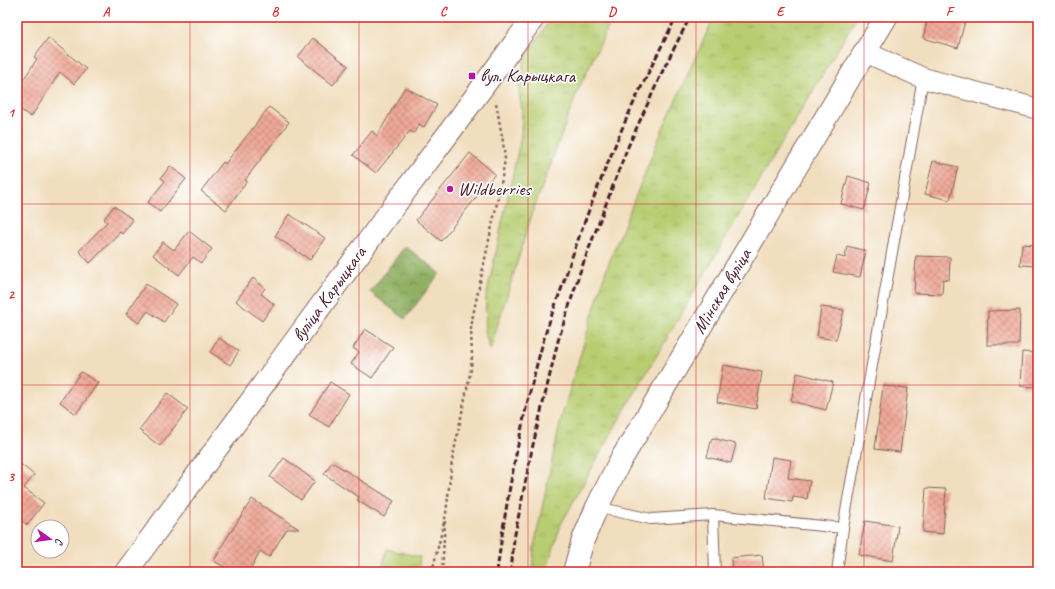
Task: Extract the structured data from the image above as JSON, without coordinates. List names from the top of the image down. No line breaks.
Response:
{"streets":{"street":["Мінская вуліца","вуліца Карыцкага"]},"places":{"transit":["вул. Карыцкага"],"other":["Wildberries"]},"north":"right","grid":{"columns":["A","B","C","D","E","F"],"rows":["1","2","3"]}}
